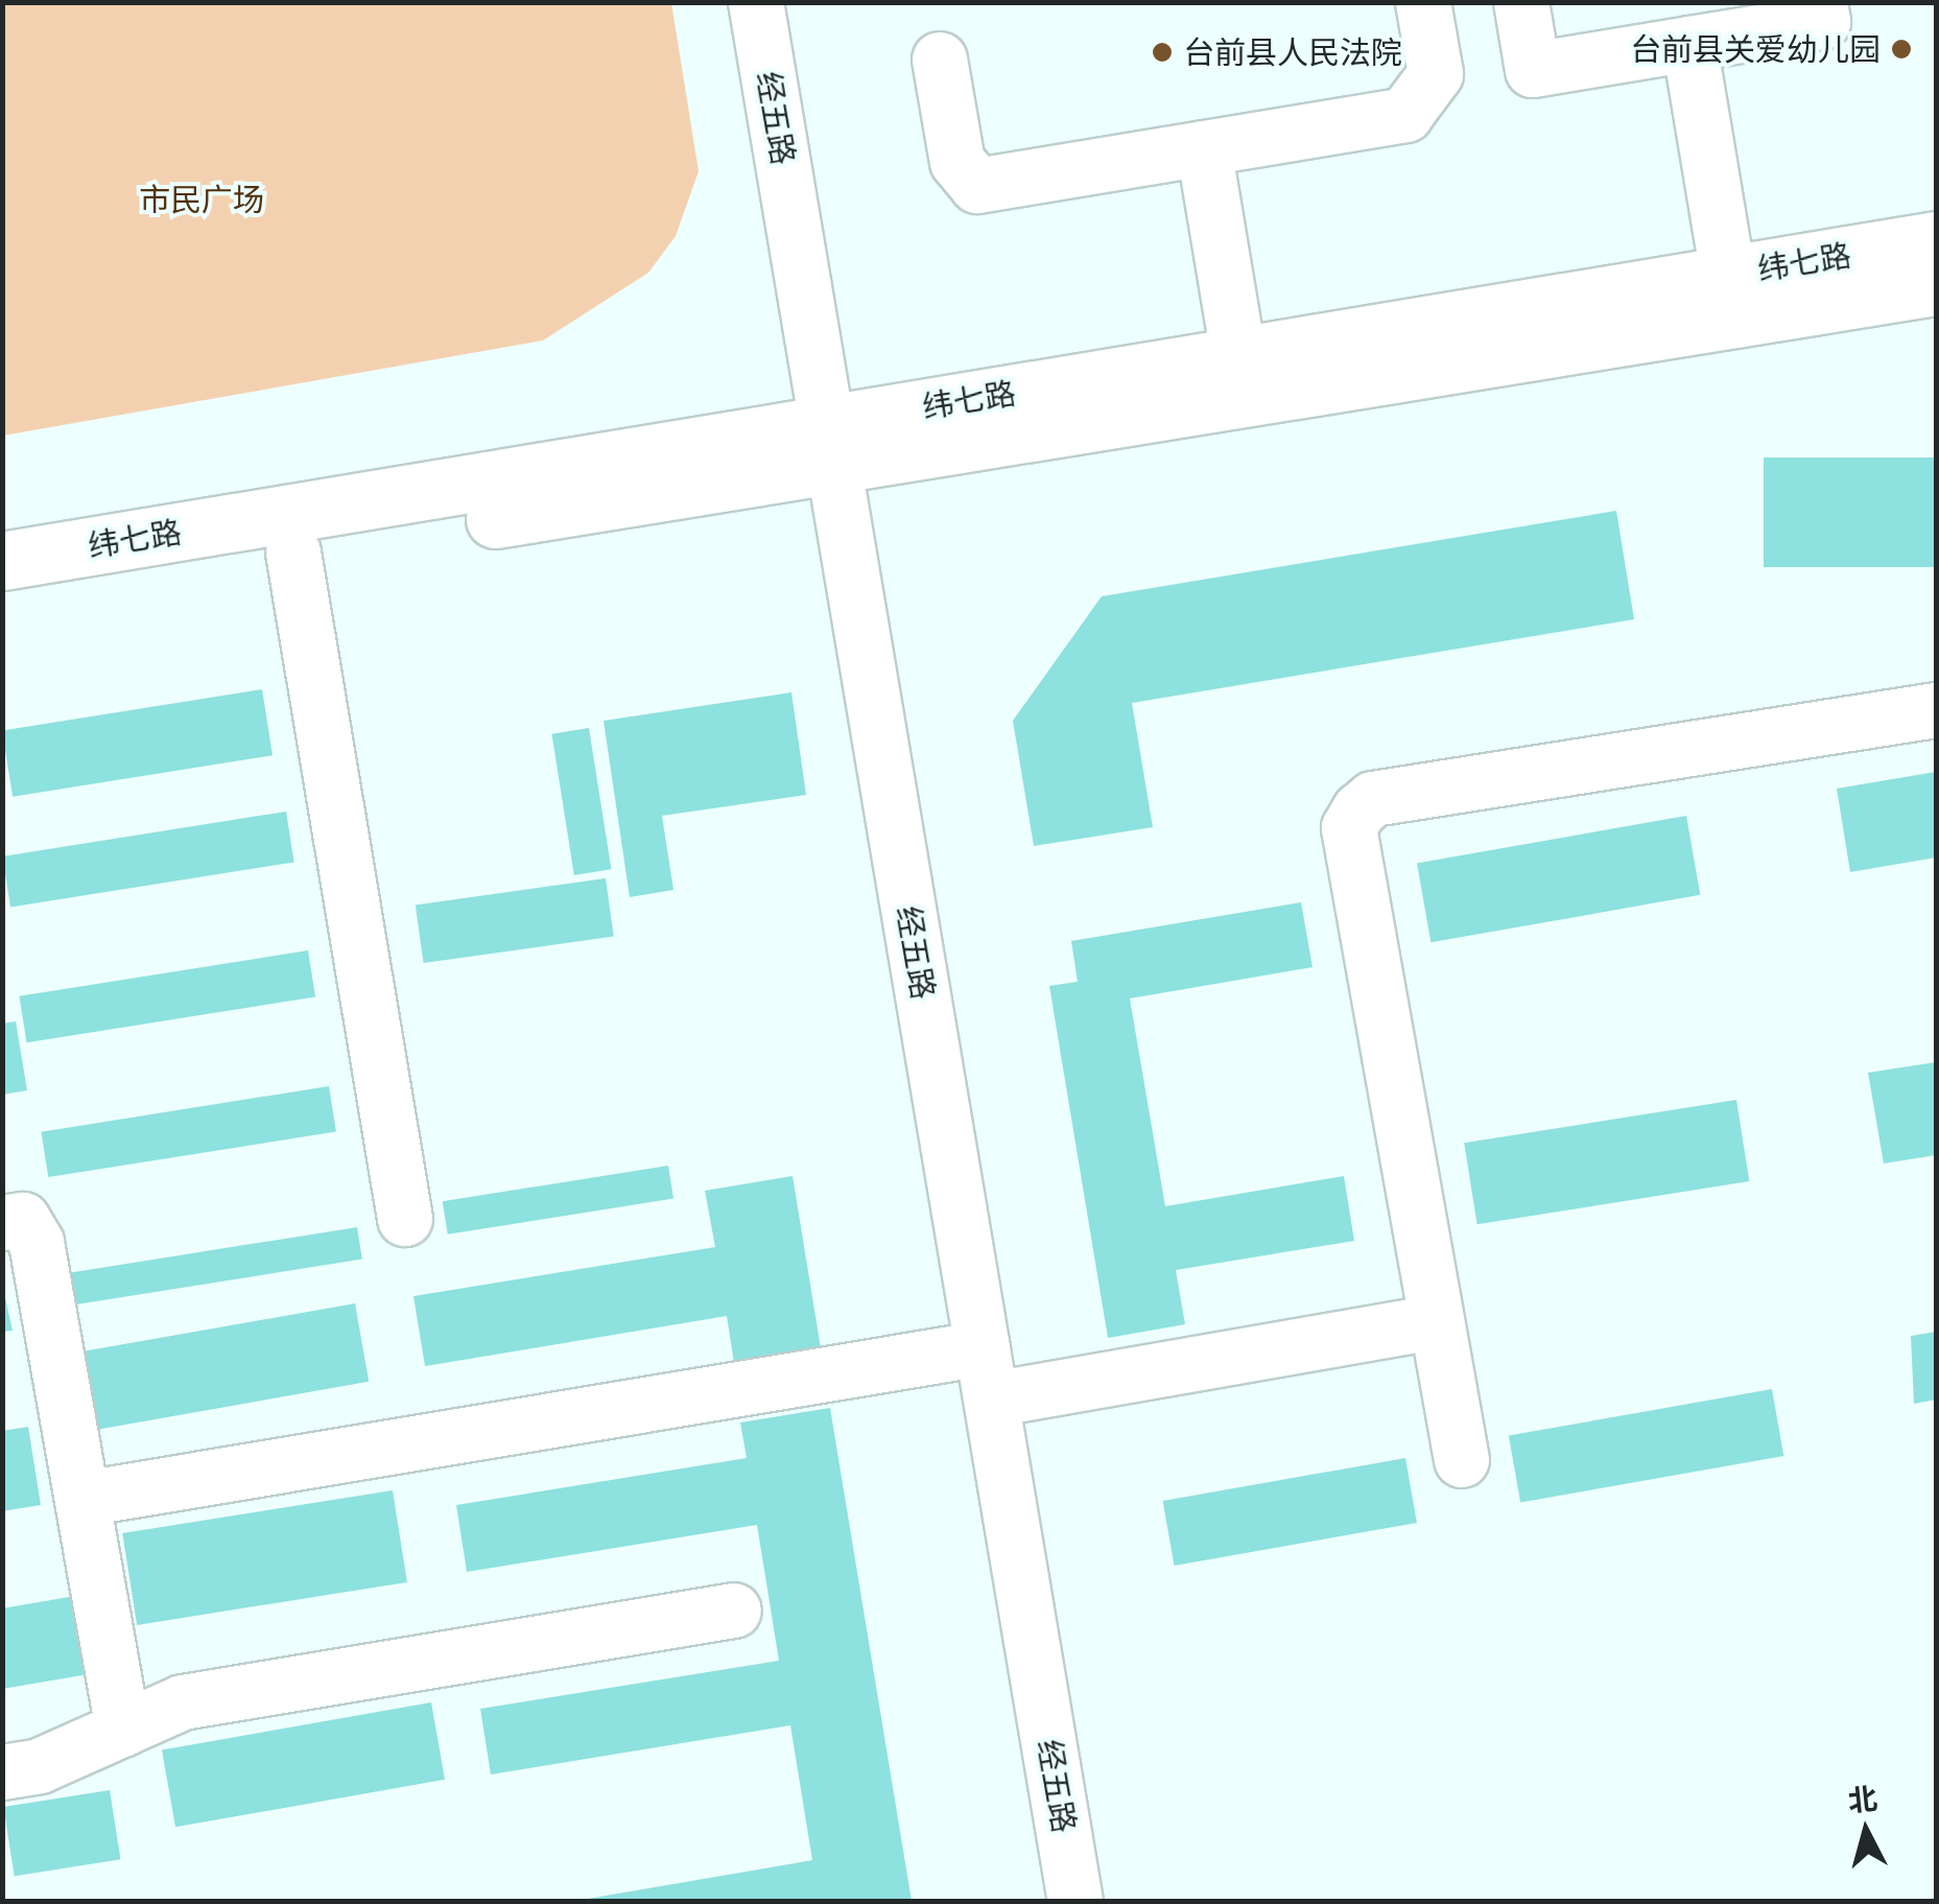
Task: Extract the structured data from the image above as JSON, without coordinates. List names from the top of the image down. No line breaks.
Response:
{"streets":{"main road":["纬七路"],"street":["经五路"]},"crossings":[["经五路","纬七路"]],"parks":["市民广场"],"places":["台前县关爱幼儿园","台前县人民法院"],"north":"top"}
